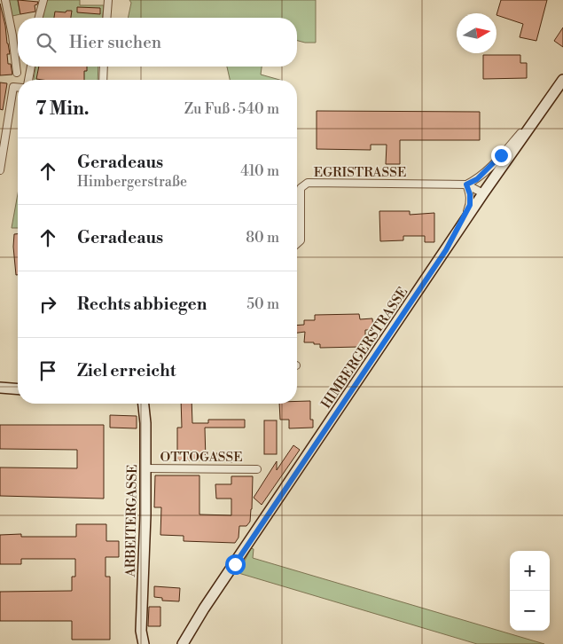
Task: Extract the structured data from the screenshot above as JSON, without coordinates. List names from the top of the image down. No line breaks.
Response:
{"streets":{"street":["EGRISTRASSE","HIMBERGERSTRASSE","OTTOGASSE","ARBEITERGASSE"]},"crossings":[["EGRISTRASSE","HIMBERGERSTRASSE"],["OTTOGASSE","ARBEITERGASSE"]],"north":"right","page":{"search":"Hier suchen","heading":["7 Min.","Zu Fuß · 540 m"],"list":[["Geradeaus","Himbergerstraße","410 m"],["Geradeaus","80 m"],["Rechts abbiegen","50 m"],"Ziel erreicht"],"map_buttons":["+","−"]}}
